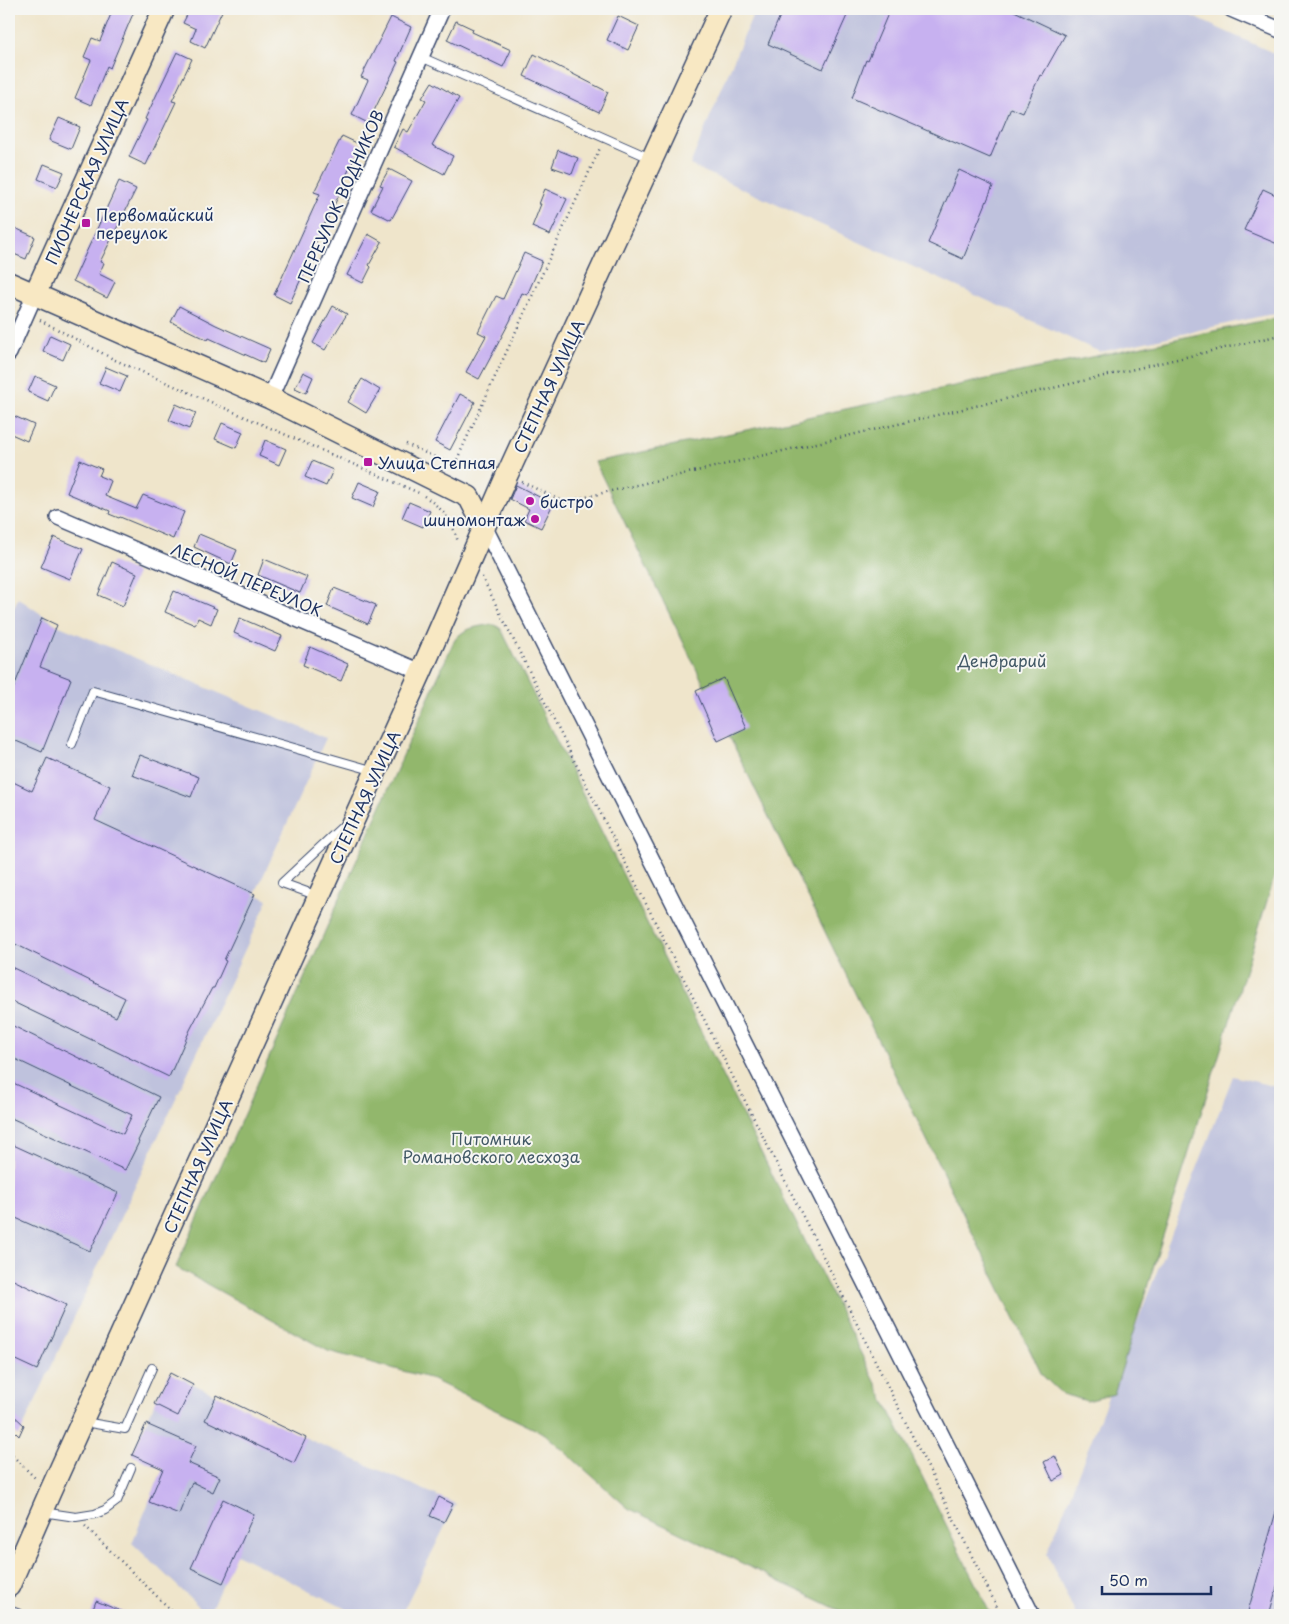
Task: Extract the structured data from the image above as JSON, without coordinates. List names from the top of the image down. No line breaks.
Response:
{"streets":{"main road":["ПИОНЕРСКАЯ УЛИЦА","СТЕПНАЯ УЛИЦА"],"street":["ПЕРЕУЛОК ВОДНИКОВ","ЛЕСНОЙ ПЕРЕУЛОК"]},"crossings":[["СТЕПНАЯ УЛИЦА","ЛЕСНОЙ ПЕРЕУЛОК"]],"parks":["Дендрарий","Питомник Романовского лесхоза"],"places":{"transit":["Первомайский переулок","Улица Степная"],"other":["бистро","шиномонтаж"]},"scale_bar":"50 m"}
